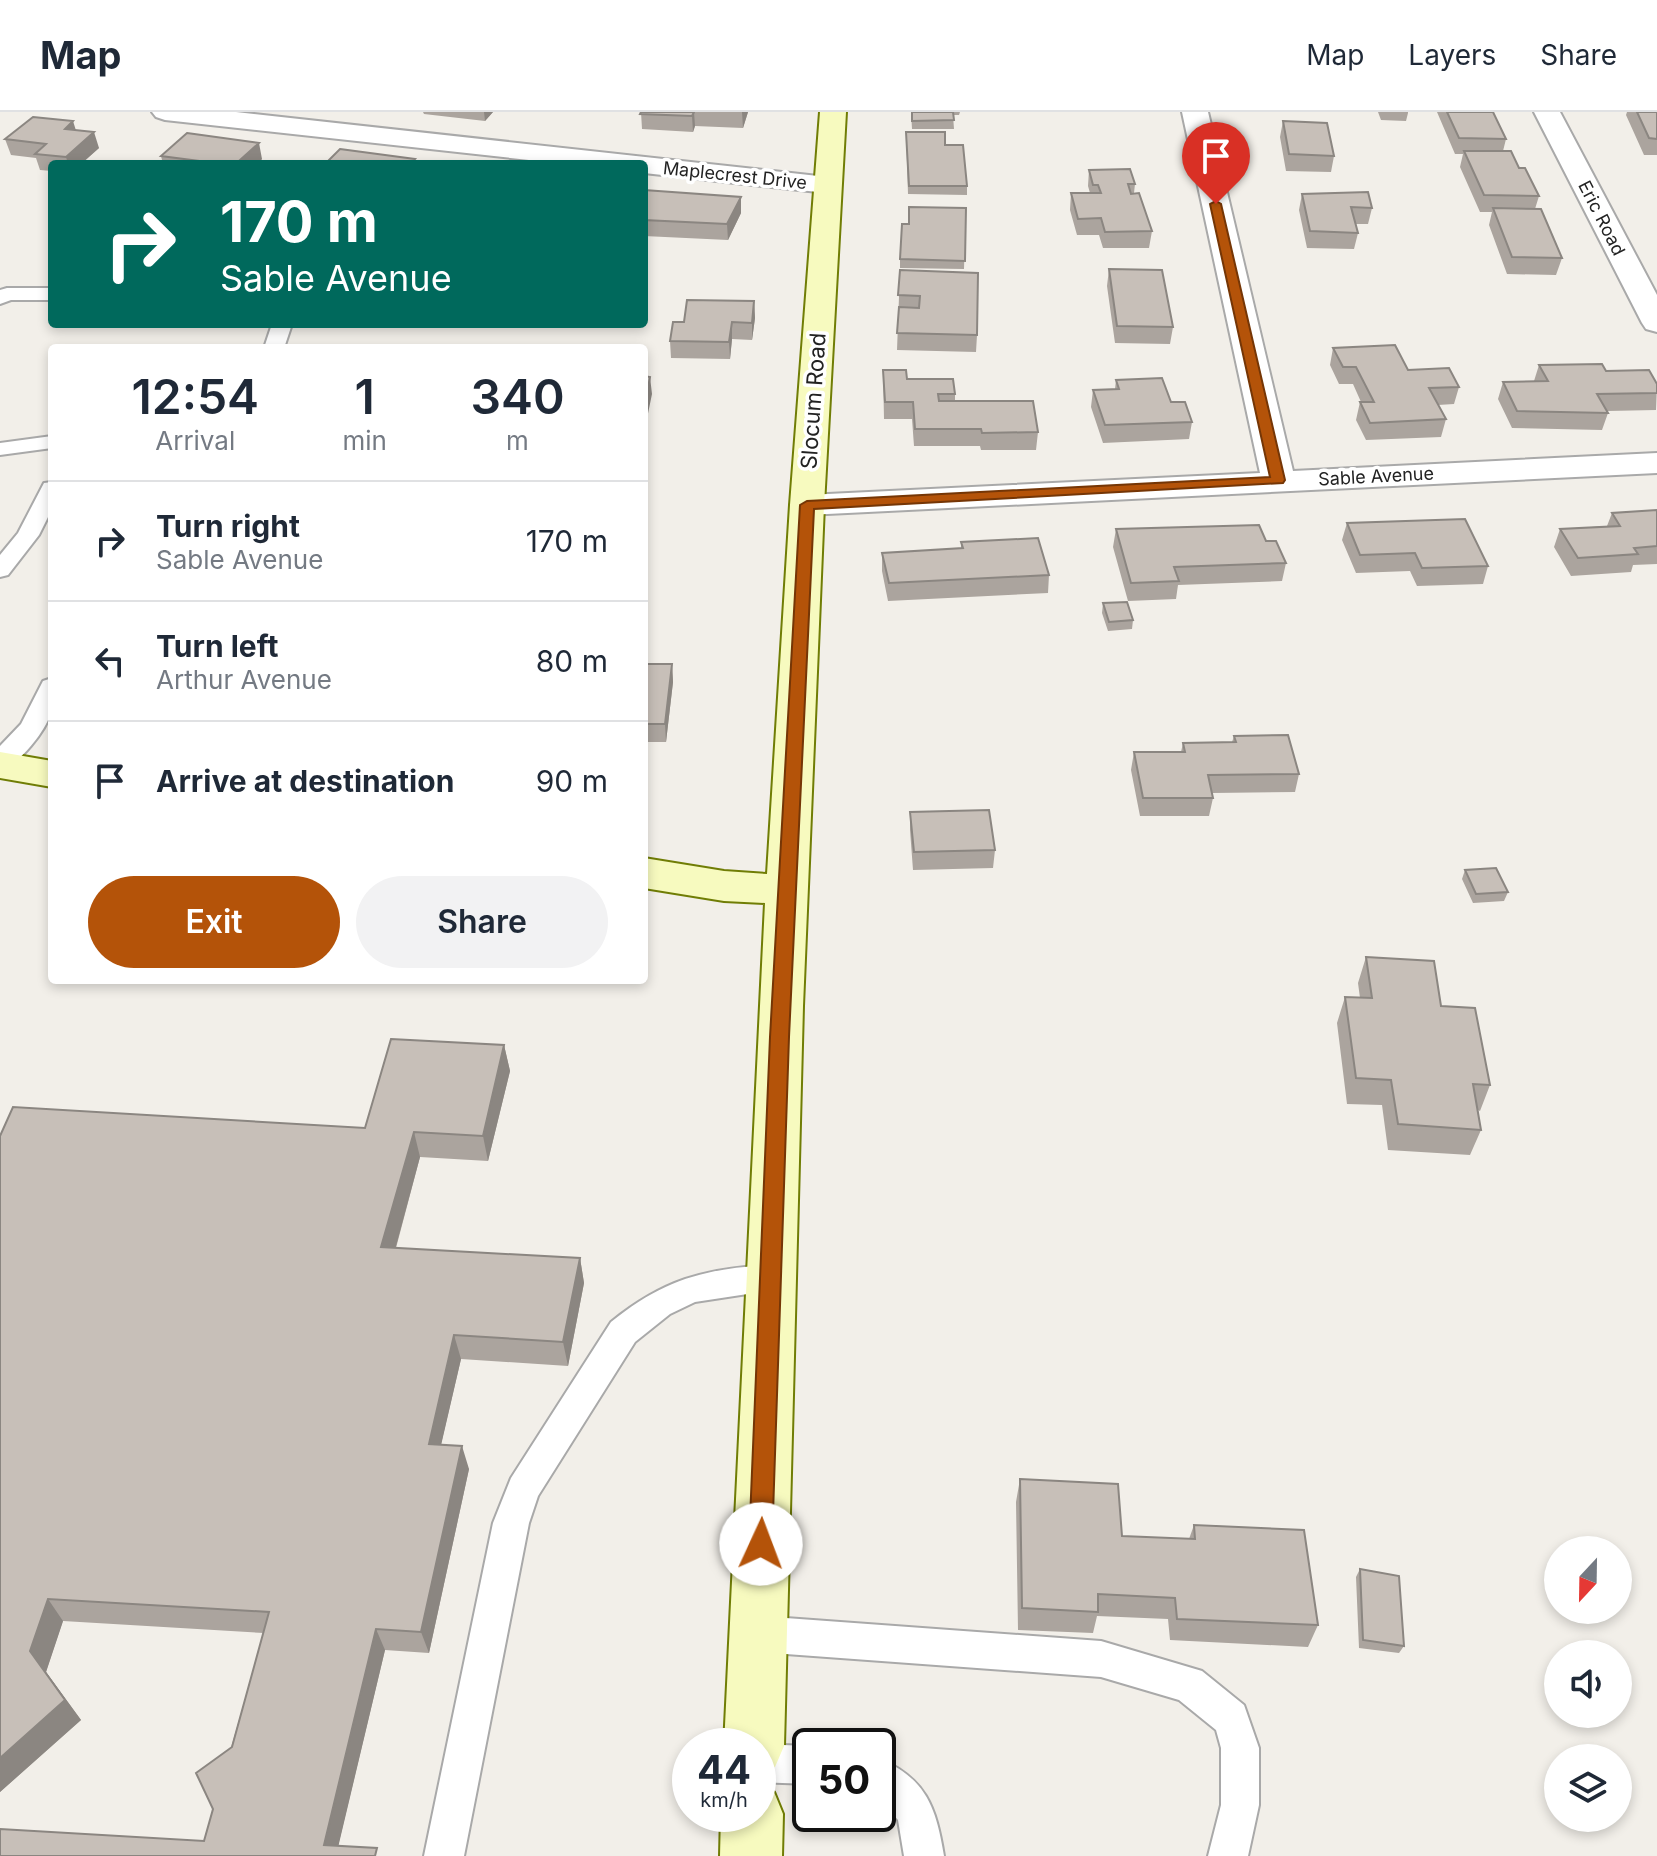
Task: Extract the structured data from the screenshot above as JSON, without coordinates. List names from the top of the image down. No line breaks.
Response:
{"streets":{"main road":["Slocum Road"],"street":["Maplecrest Drive","Eric Road","Sable Avenue"]},"crossings":[["Maplecrest Drive","Slocum Road"],["Slocum Road","Sable Avenue"]],"north":"bottom","page":{"header":"Map","nav":["Map","Layers","Share"],"turn":["170 m","Sable Avenue"],"eta":["12:54","Arrival","1","min","340","m"],"list":[{"name":"Turn right","note":"Sable Avenue","value":"170 m"},{"name":"Turn left","note":"Arthur Avenue","value":"80 m"},{"name":"Arrive at destination","value":"90 m"}],"buttons":["Exit","Share"],"speed":"44 km/h","limit":"50"}}
